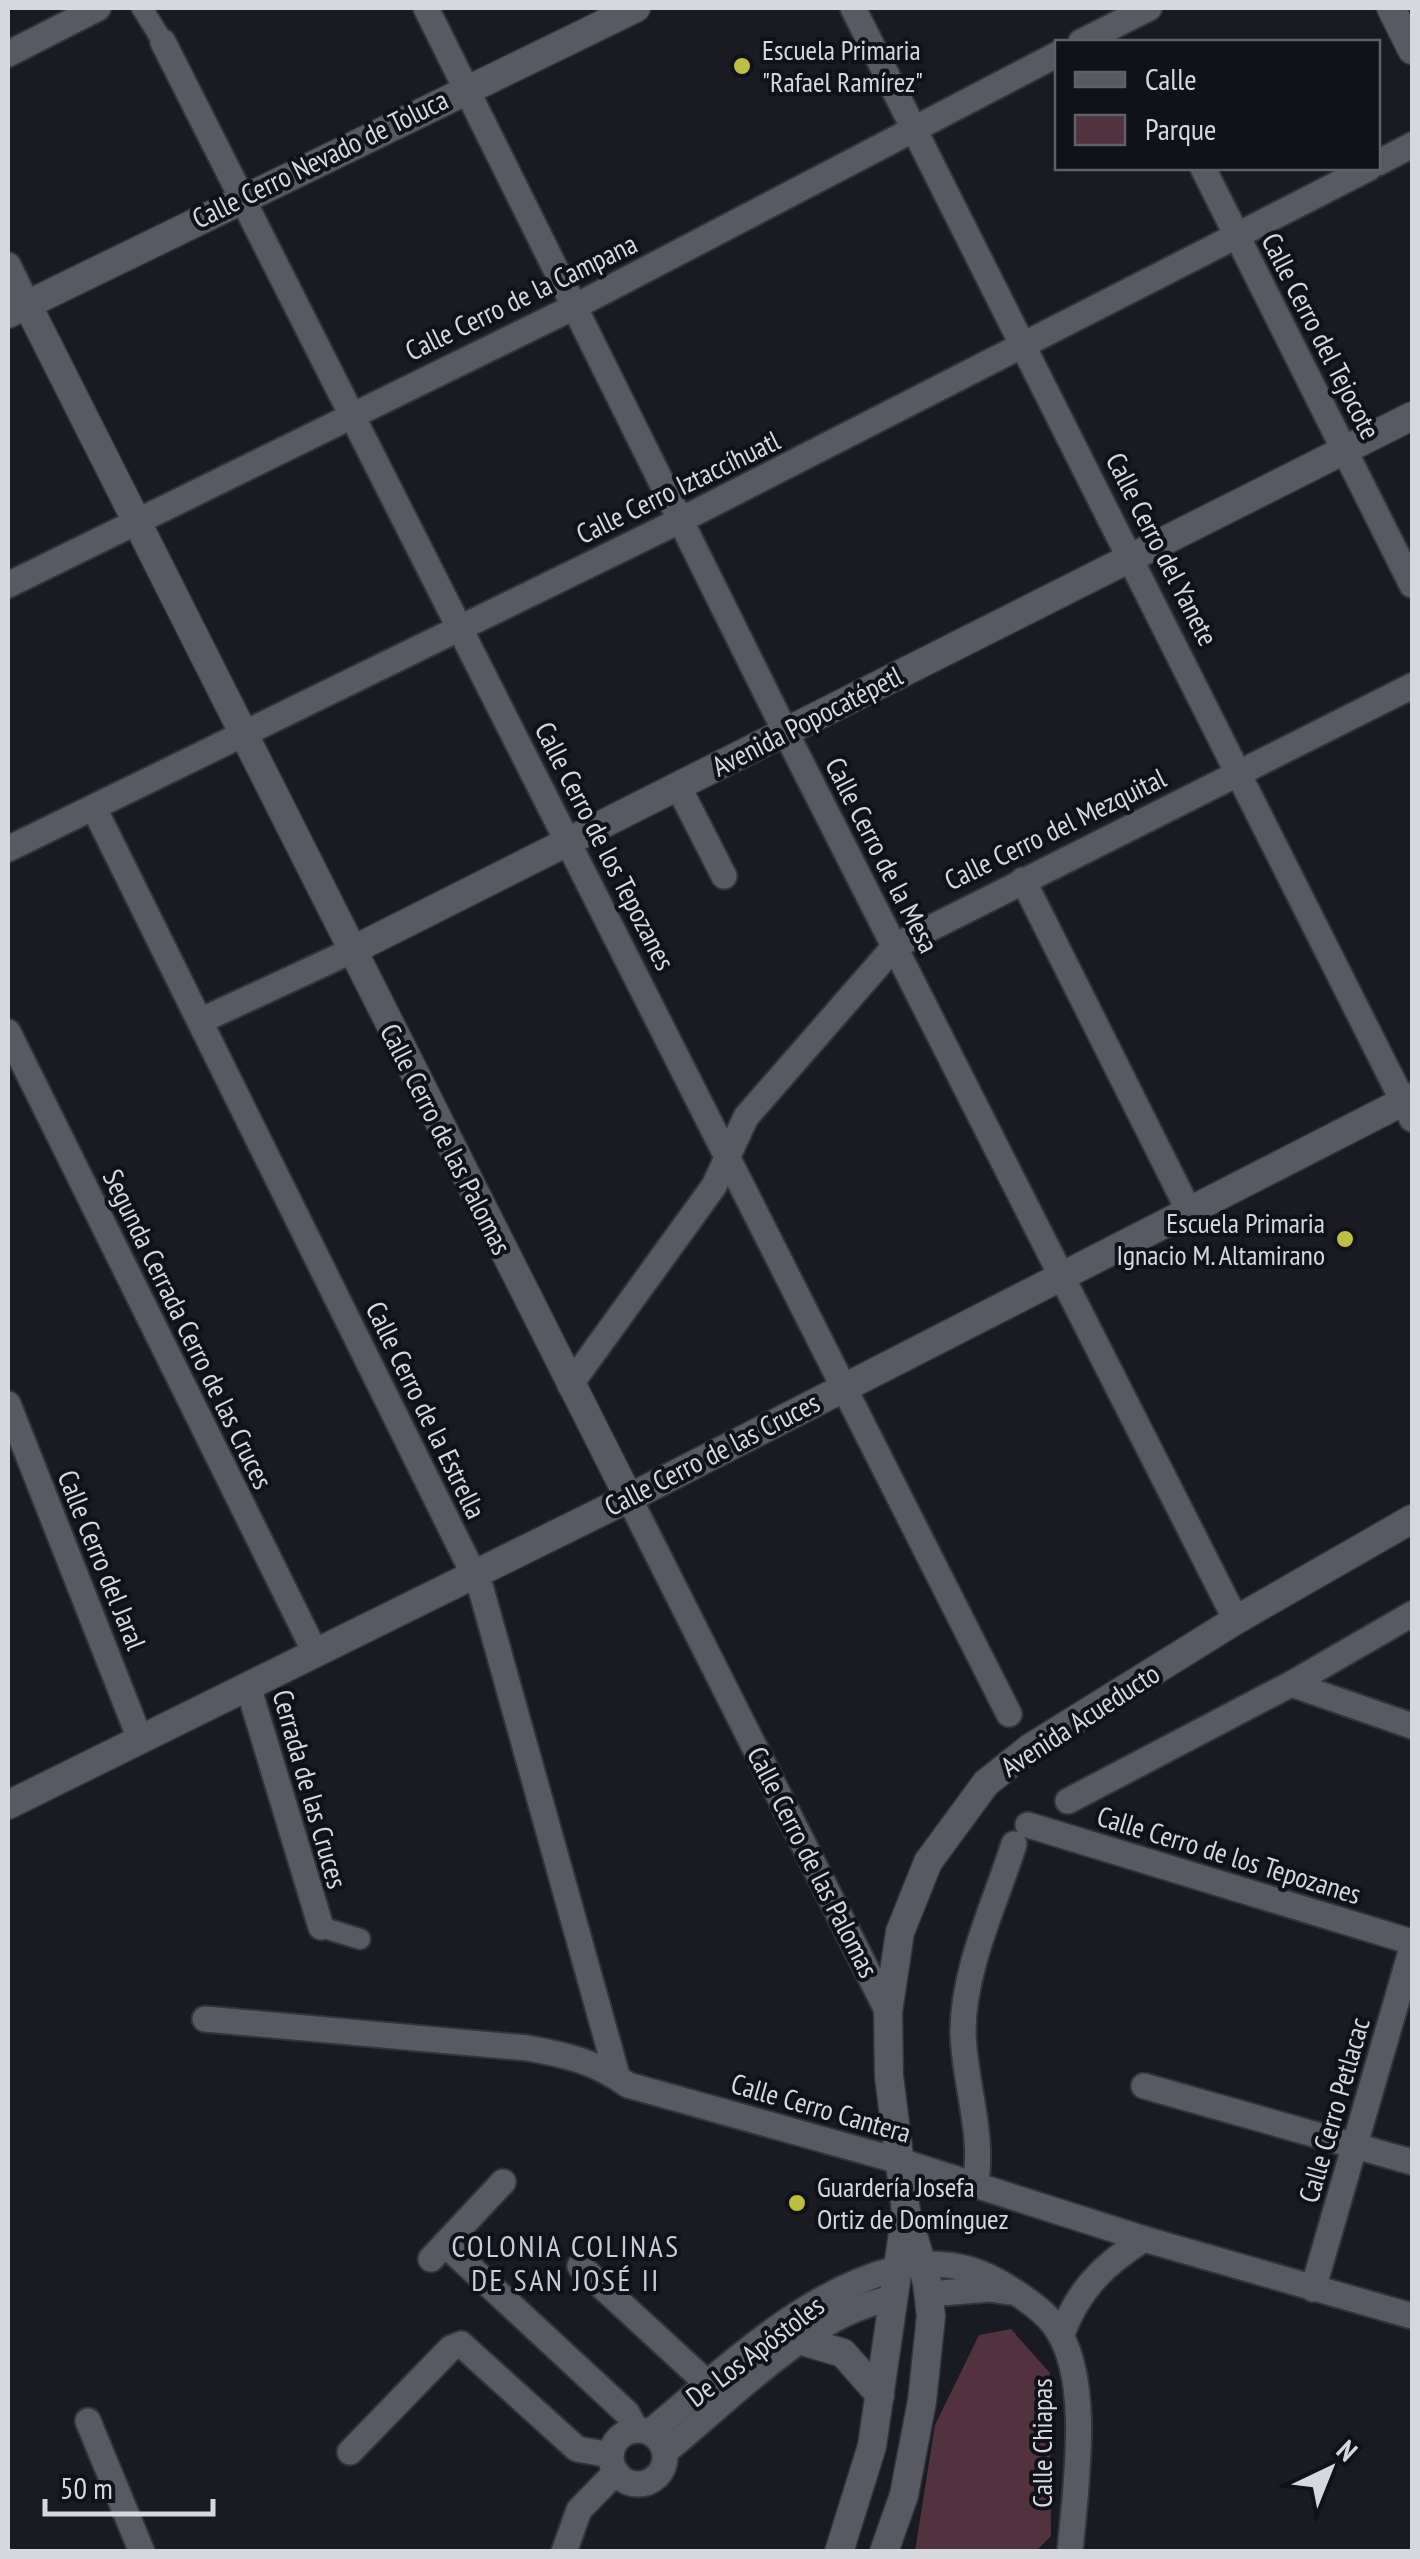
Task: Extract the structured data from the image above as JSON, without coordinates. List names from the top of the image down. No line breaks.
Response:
{"streets":{"street":["Calle Cerro Nevado de Toluca","Calle Cerro de la Campana","Calle Cerro del Tejocote","Calle Cerro Iztaccíhuatl","Calle Cerro del Yanete","Avenida Popocatépetl","Calle Cerro del Mezquital","Calle Cerro de los Tepozanes","Calle Cerro de la Mesa","Calle Cerro de las Palomas","Segunda Cerrada Cerro de las Cruces","Calle Cerro de la Estrella","Calle Cerro de las Cruces","Calle Cerro del Jaral","Avenida Acueducto","Cerrada de las Cruces","Calle Cerro Cantera","Calle Cerro Petlacac","De Los Apóstoles","Calle Chiapas"]},"crossings":[["Calle Cerro Nevado de Toluca","Calle Cerro de los Tepozanes"],["Calle Cerro Nevado de Toluca","Calle Cerro de la Mesa"],["Calle Cerro Nevado de Toluca","Calle Cerro de las Palomas"],["Calle Cerro de la Campana","Calle Cerro del Yanete"],["Calle Cerro de la Campana","Calle Cerro de los Tepozanes"],["Calle Cerro de la Campana","Calle Cerro de la Mesa"],["Calle Cerro de la Campana","Calle Cerro de las Palomas"],["Calle Cerro del Tejocote","Calle Cerro Iztaccíhuatl"],["Calle Cerro del Tejocote","Avenida Popocatépetl"],["Calle Cerro Iztaccíhuatl","Calle Cerro del Yanete"],["Calle Cerro Iztaccíhuatl","Calle Cerro de los Tepozanes"],["Calle Cerro Iztaccíhuatl","Calle Cerro de la Mesa"],["Calle Cerro Iztaccíhuatl","Calle Cerro de las Palomas"],["Calle Cerro Iztaccíhuatl","Calle Cerro de la Estrella"],["Calle Cerro del Yanete","Avenida Popocatépetl"],["Calle Cerro del Yanete","Calle Cerro del Mezquital"],["Calle Cerro del Yanete","Calle Cerro de las Cruces"],["Avenida Popocatépetl","Calle Cerro de los Tepozanes"],["Avenida Popocatépetl","Calle Cerro de la Mesa"],["Avenida Popocatépetl","Calle Cerro de las Palomas"],["Avenida Popocatépetl","Calle Cerro de la Estrella"],["Calle Cerro del Mezquital","Calle Cerro de los Tepozanes"],["Calle Cerro del Mezquital","Calle Cerro de la Mesa"],["Calle Cerro del Mezquital","Calle Cerro de las Palomas"],["Calle Cerro de los Tepozanes","Calle Cerro de las Cruces"],["Calle Cerro de los Tepozanes","Calle Cerro Cantera"],["Calle Cerro de los Tepozanes","Calle Cerro Petlacac"],["Calle Cerro de la Mesa","Calle Cerro de las Cruces"],["Calle Cerro de la Mesa","Avenida Acueducto"],["Calle Cerro de las Palomas","Calle Cerro de las Cruces"],["Calle Cerro de las Palomas","Avenida Acueducto"],["Segunda Cerrada Cerro de las Cruces","Calle Cerro de las Cruces"],["Calle Cerro de la Estrella","Calle Cerro de las Cruces"],["Calle Cerro de la Estrella","Calle Cerro Cantera"],["Calle Cerro de las Cruces","Calle Cerro del Jaral"],["Calle Cerro de las Cruces","Cerrada de las Cruces"],["Avenida Acueducto","Calle Cerro Cantera"],["Avenida Acueducto","De Los Apóstoles"],["Avenida Acueducto","Calle Chiapas"],["Calle Cerro Cantera","Calle Cerro Petlacac"],["De Los Apóstoles","Calle Chiapas"]],"districts":["COLONIA COLINAS DE SAN JOSÉ II"],"places":["Escuela Primaria \"Rafael Ramírez\"","Escuela Primaria Ignacio M. Altamirano","Guardería Josefa Ortiz de Domínguez"],"legend":["Calle","Parque"],"scale_bar":"50 m","north":"top right"}
